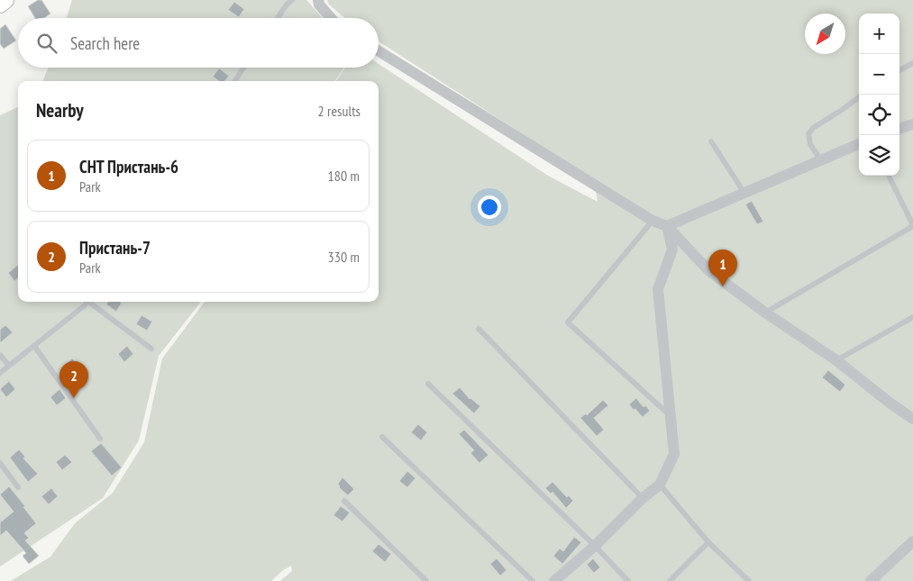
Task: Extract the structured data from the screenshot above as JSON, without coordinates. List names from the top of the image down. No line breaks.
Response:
{"north":"bottom left","page":{"map_buttons":["+","−"],"search":"Search here","heading":["Nearby","2 results"],"list":[{"mark":"1","name":"СНТ Пристань-6","note":"Park","value":"180 m"},{"mark":"2","name":"Пристань-7","note":"Park","value":"330 m"}],"pins":["1","2"]}}
